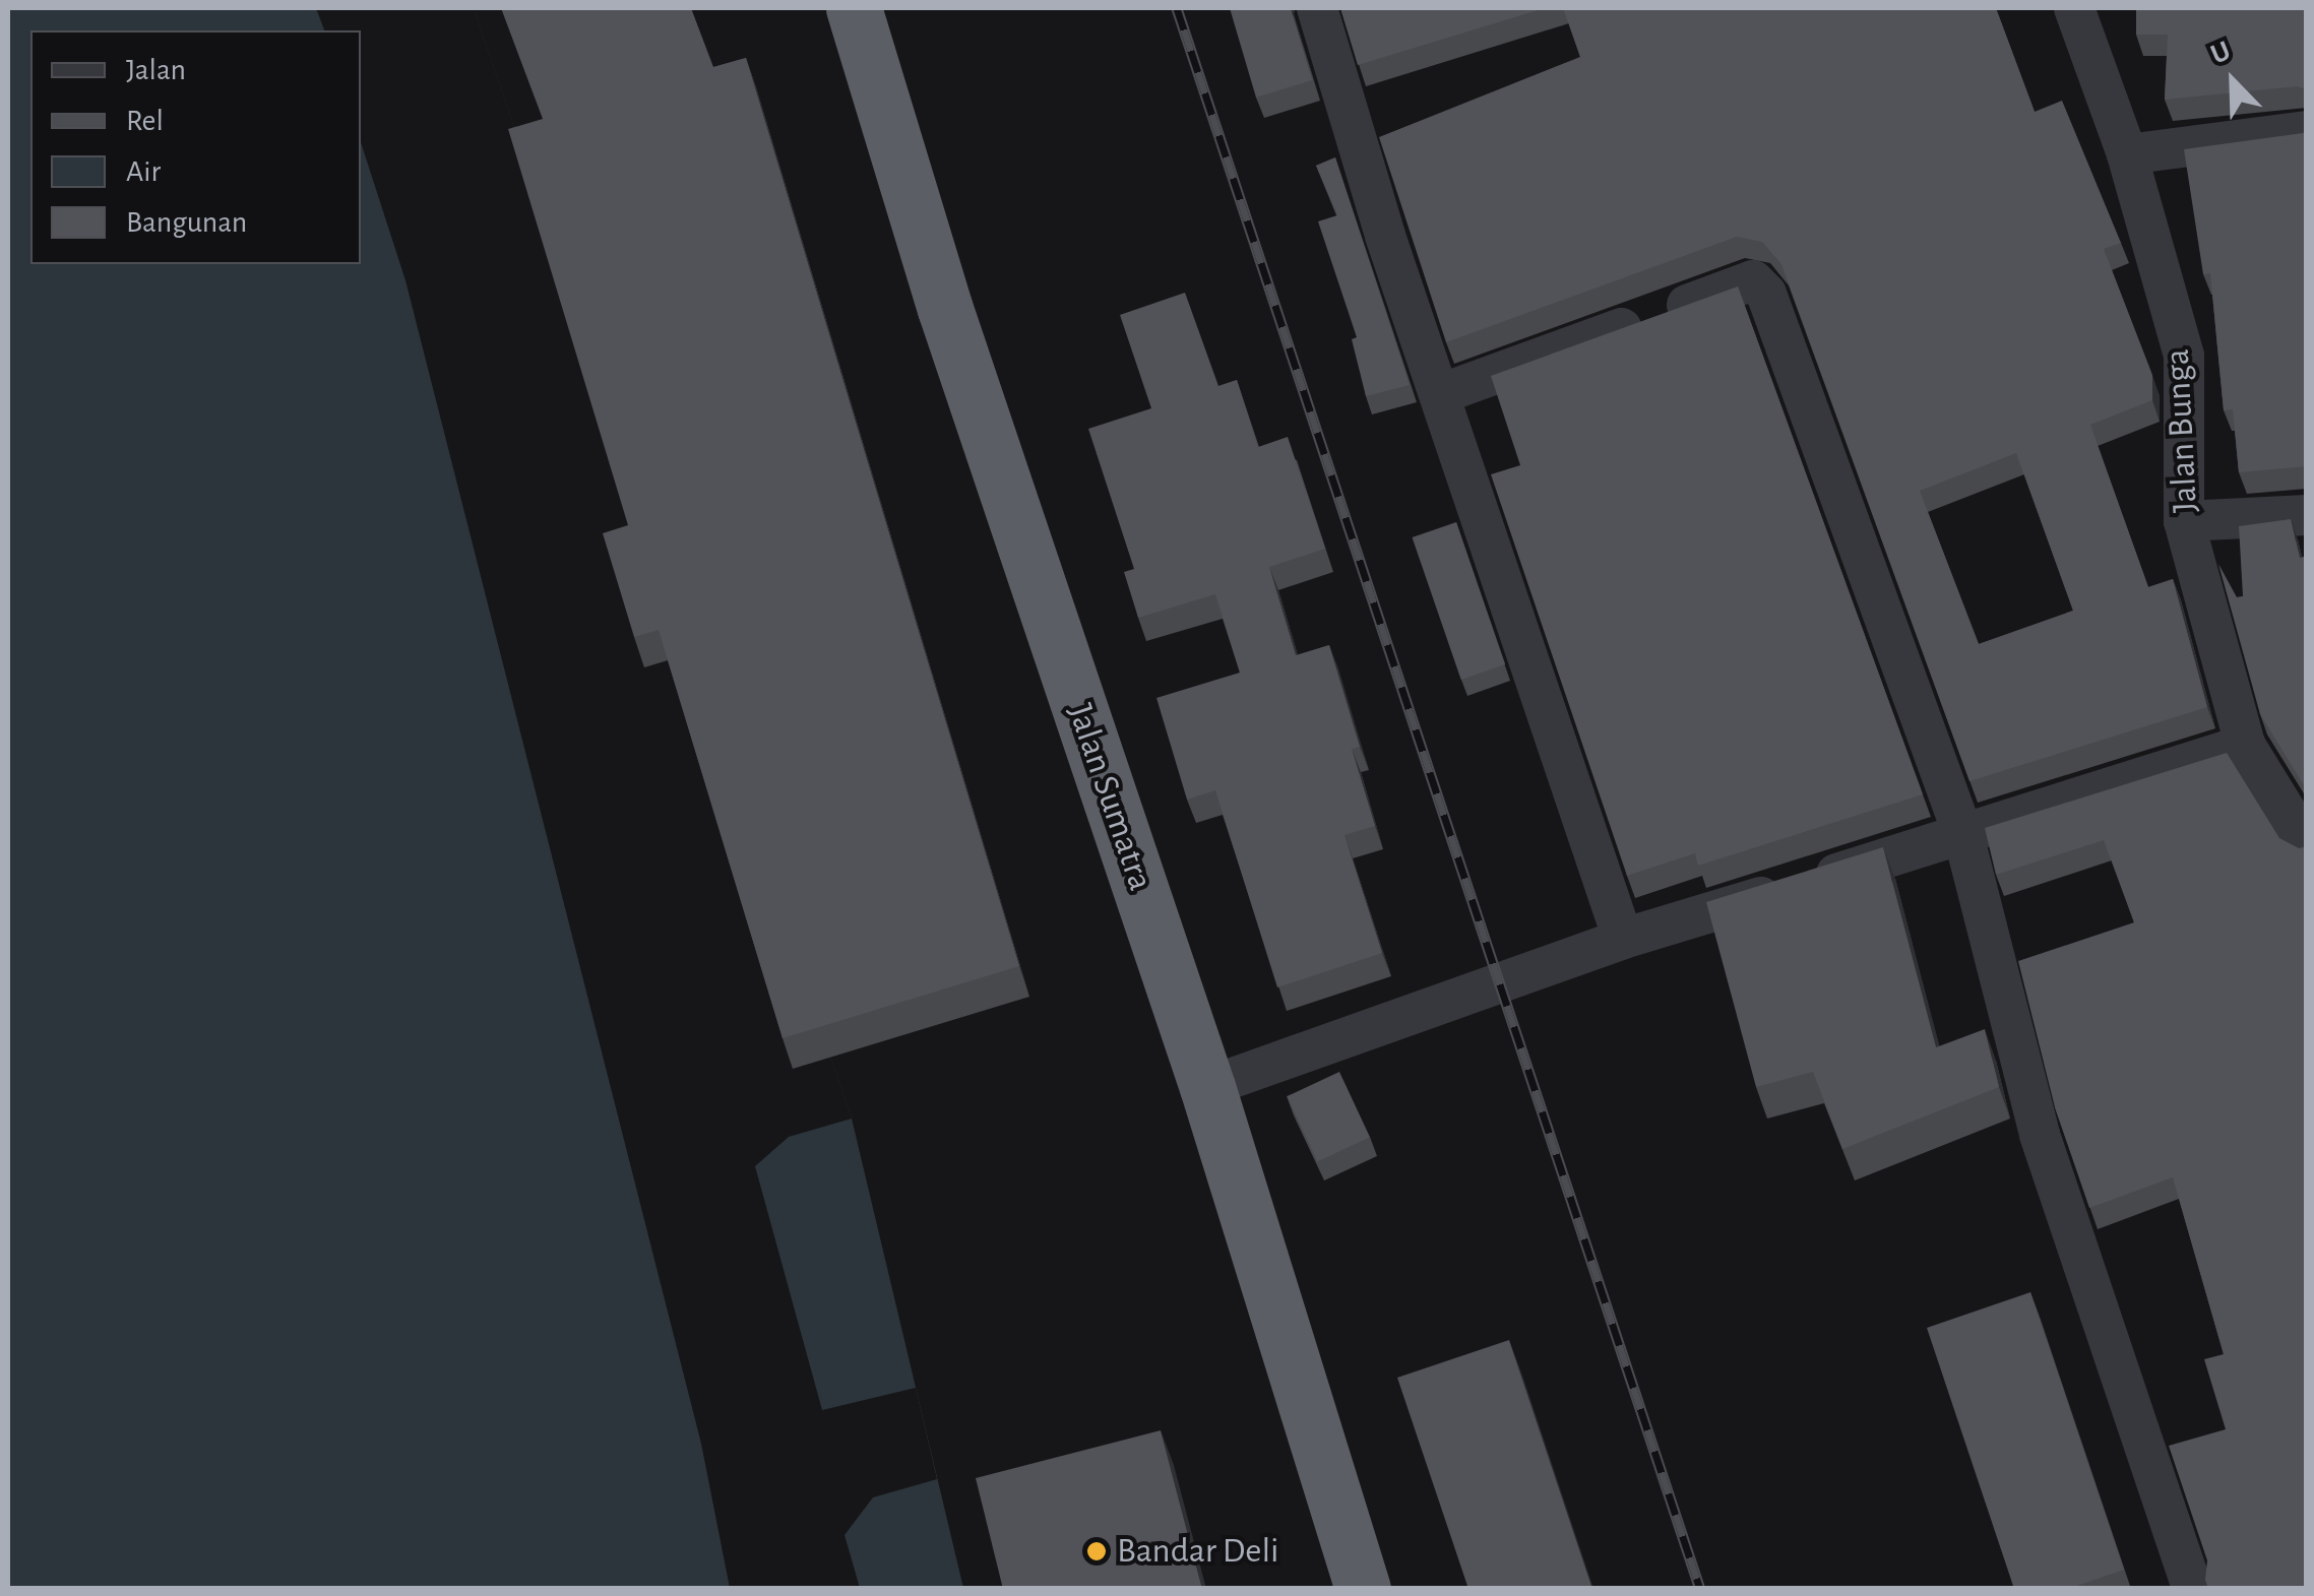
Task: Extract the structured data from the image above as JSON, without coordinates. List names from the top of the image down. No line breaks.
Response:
{"streets":{"highway":["Jalan Sumatra"],"street":["Jalan Bunga"]},"places":["Bandar Deli"],"legend":["Jalan","Rel","Air","Bangunan"],"north":"top left"}
